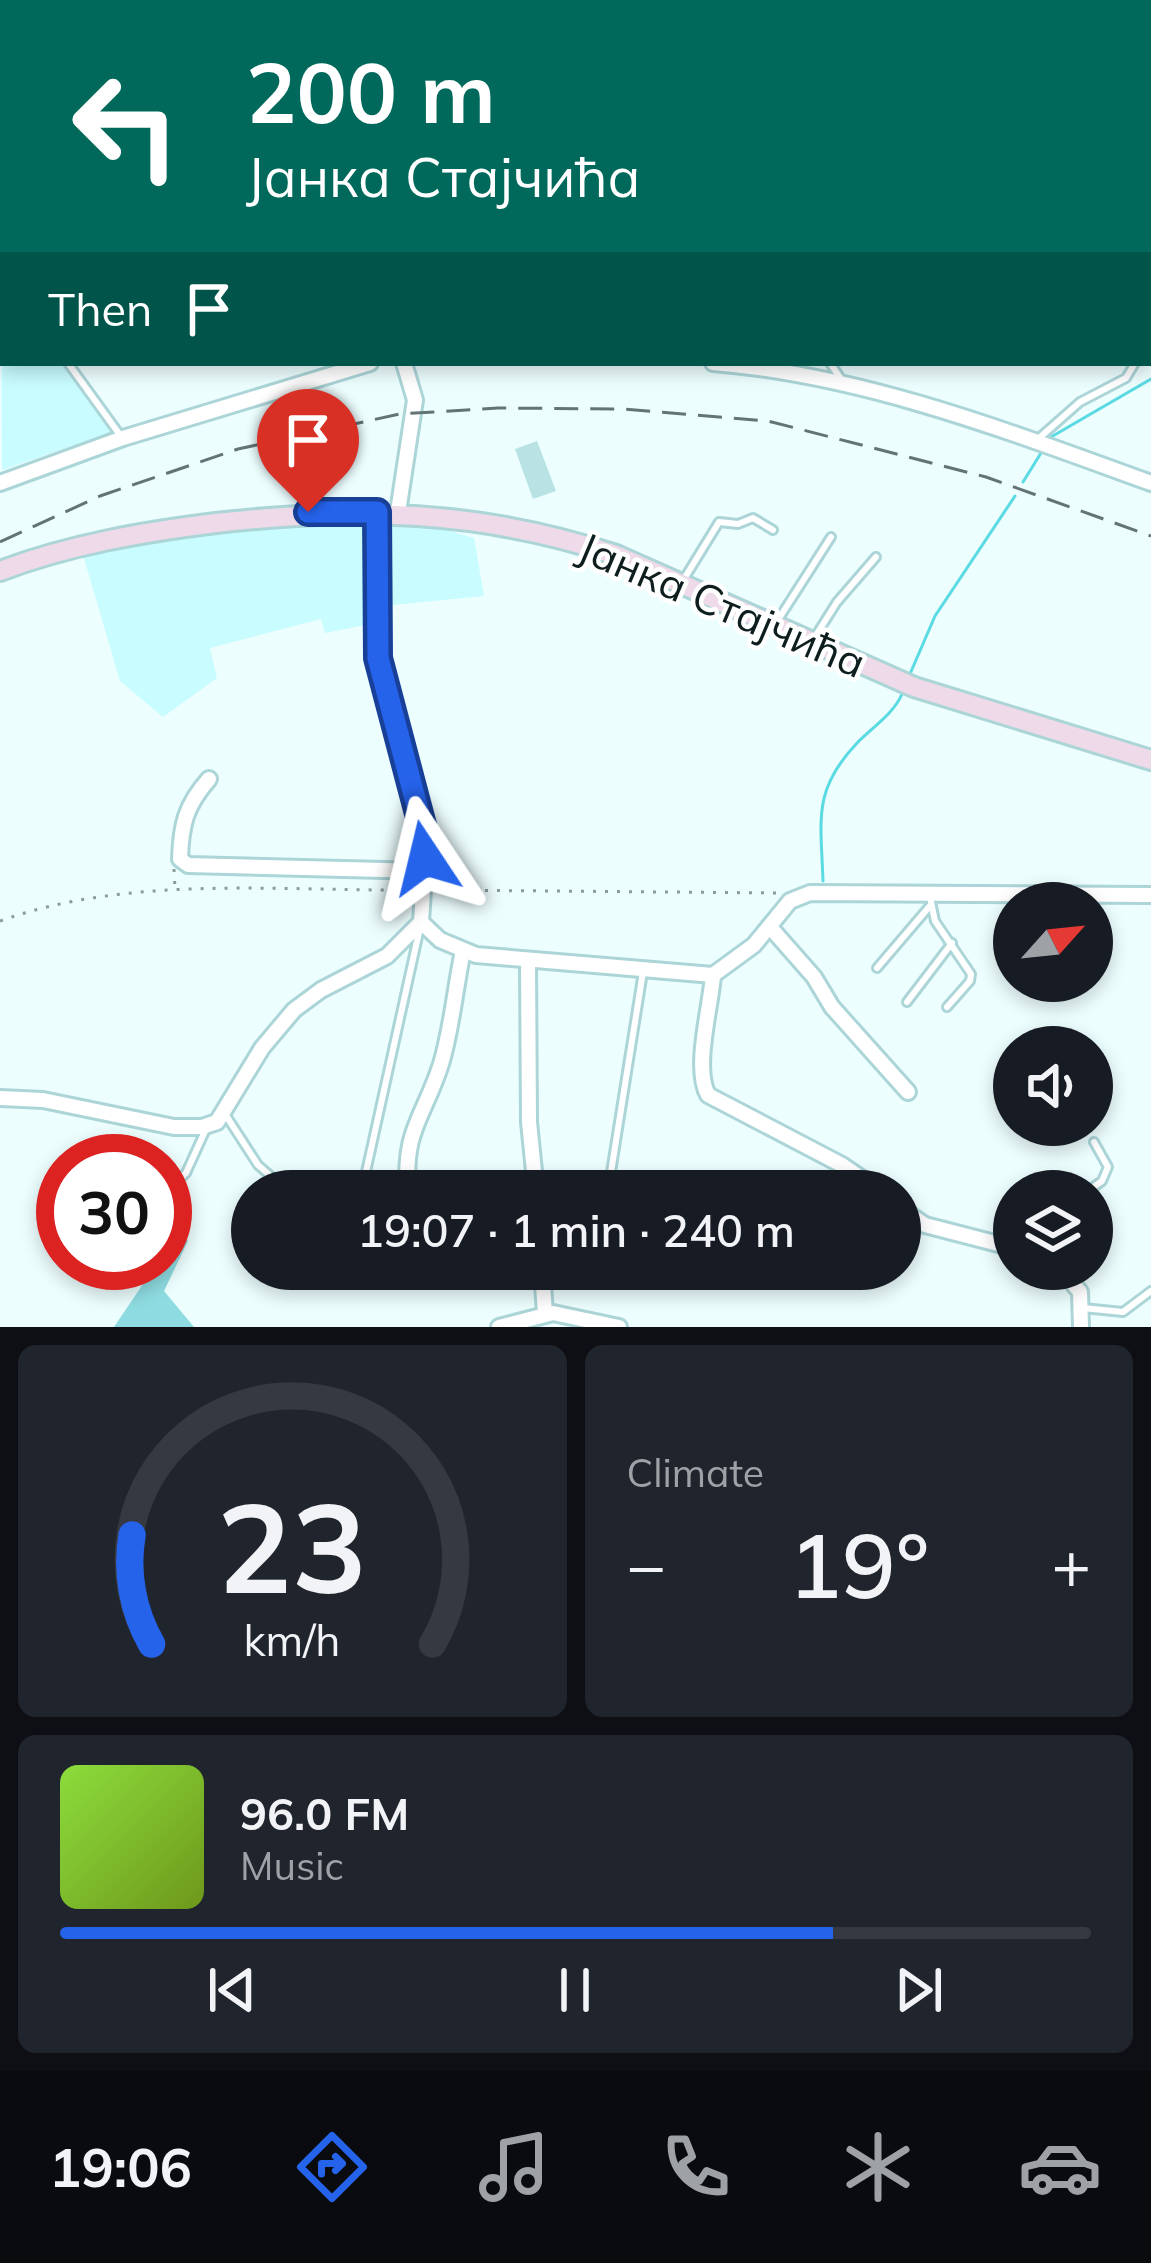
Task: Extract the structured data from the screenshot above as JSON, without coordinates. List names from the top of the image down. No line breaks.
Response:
{"streets":{"street":["Јанка Стајчића"]},"north":"top right","page":{"turn":["200 m","Јанка Стајчића"],"then":"Then","limit":"30","trip":"19:07 · 1 min · 240 m","tile":"Climate","heat":["−","19°","+"],"song":["96.0 FM","Music"],"tabs":"19:06","gauge":["23","km/h"]}}
